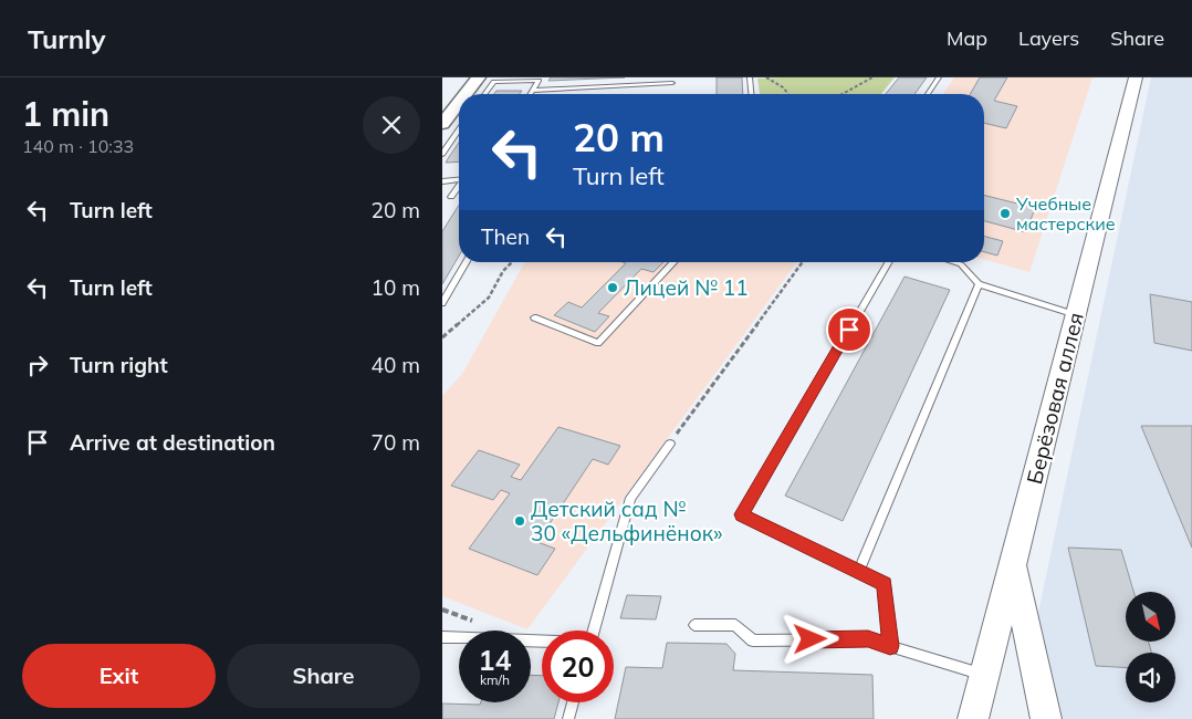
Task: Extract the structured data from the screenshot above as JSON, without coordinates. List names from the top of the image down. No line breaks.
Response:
{"streets":{"street":["Берёзовая аллея"]},"places":["Учебные мастерские","Лицей № 11","Детский сад № 30 «Дельфинёнок»"],"north":"bottom right","page":{"header":"Turnly","nav":["Map","Layers","Share"],"heading":["1 min","140 m · 10:33"],"turn":["20 m","Turn left"],"list":[{"name":"Turn left","value":"20 m"},{"name":"Turn left","value":"10 m"},{"name":"Turn right","value":"40 m"},{"name":"Arrive at destination","value":"70 m"}],"then":"Then","speed":"14 km/h","limit":"20","buttons":["Exit","Share"]}}
